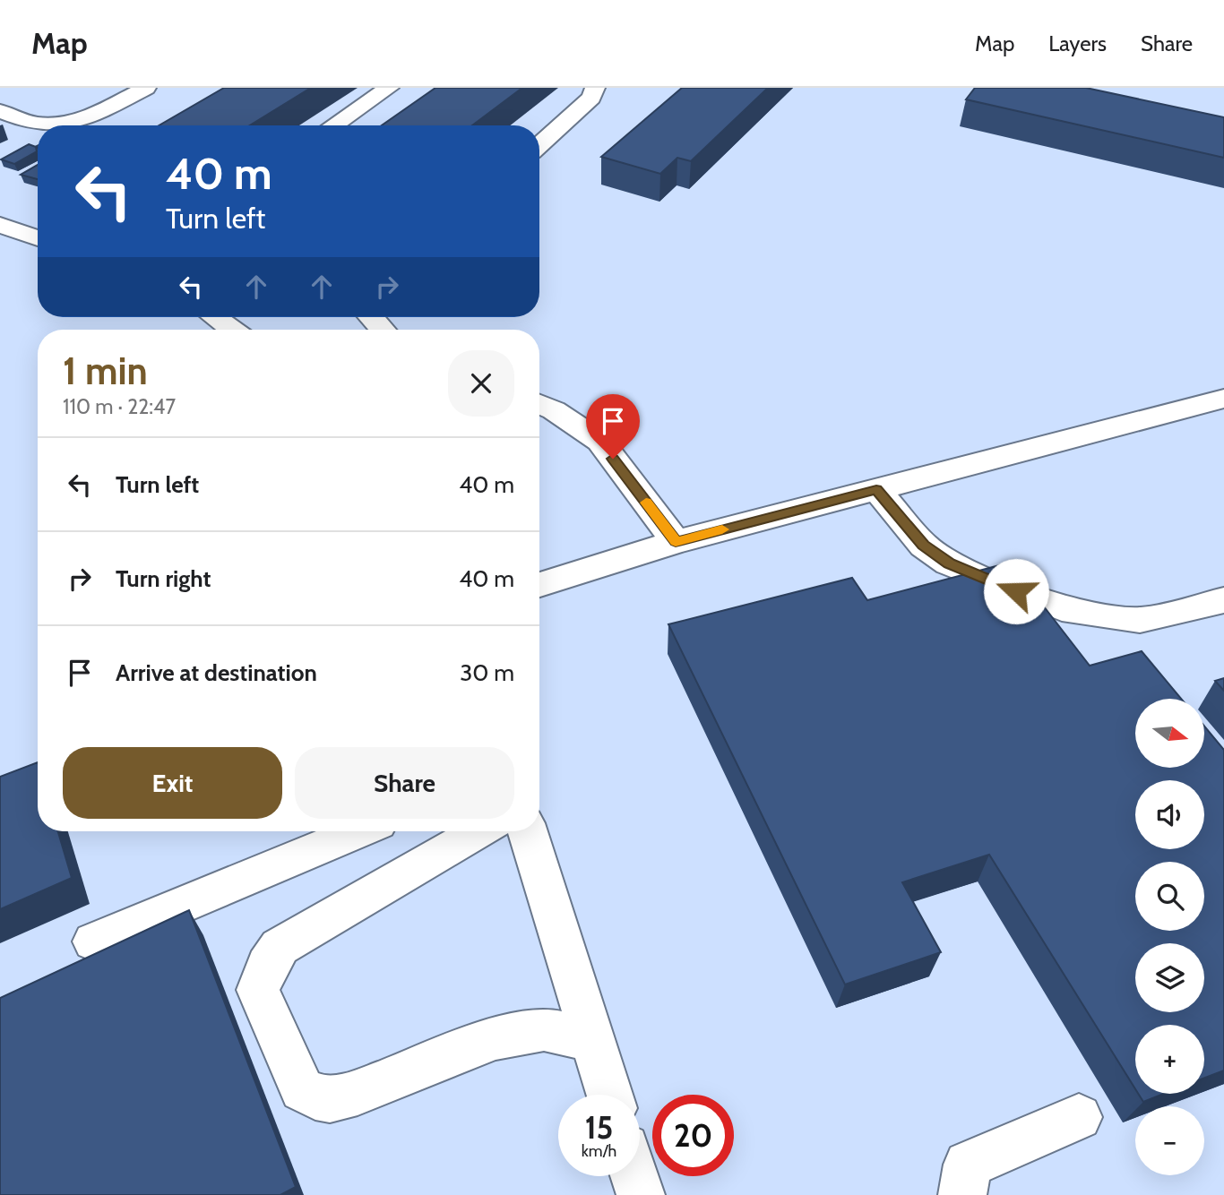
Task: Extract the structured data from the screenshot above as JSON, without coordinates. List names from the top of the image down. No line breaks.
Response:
{"north":"right","page":{"header":"Map","nav":["Map","Layers","Share"],"turn":["40 m","Turn left"],"heading":["1 min","110 m · 22:47"],"list":[{"name":"Turn left","value":"40 m"},{"name":"Turn right","value":"40 m"},{"name":"Arrive at destination","value":"30 m"}],"map_buttons":["+","−"],"buttons":["Exit","Share"],"speed":"15 km/h","limit":"20"}}
